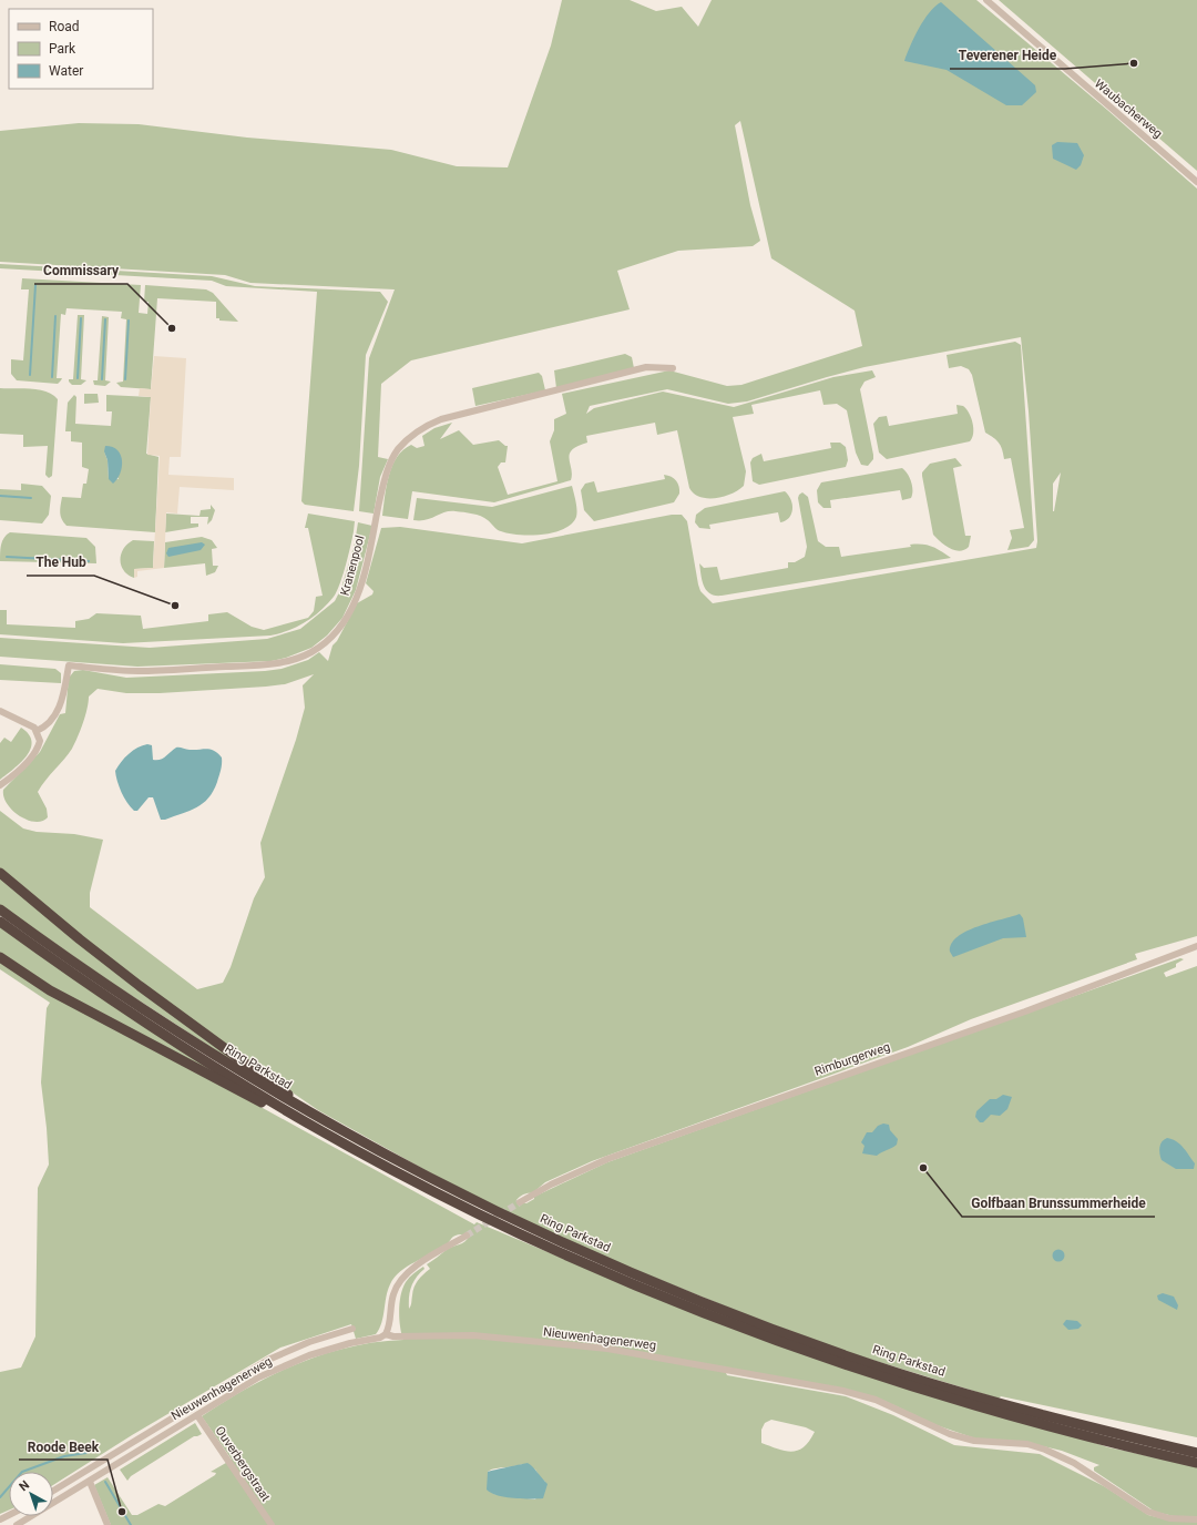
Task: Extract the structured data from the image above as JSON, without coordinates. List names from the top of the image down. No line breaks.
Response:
{"streets":{"highway":["Ring Parkstad"],"street":["Waubacherweg","Kranenpool","Rimburgerweg","Nieuwenhagenerweg","Ouverbergstraat"]},"crossings":[["Nieuwenhagenerweg","Ouverbergstraat"]],"places":["Teverener Heide","Commissary","The Hub","Golfbaan Brunssummerheide","Roode Beek"],"legend":["Road","Park","Water"],"north":"top left"}
